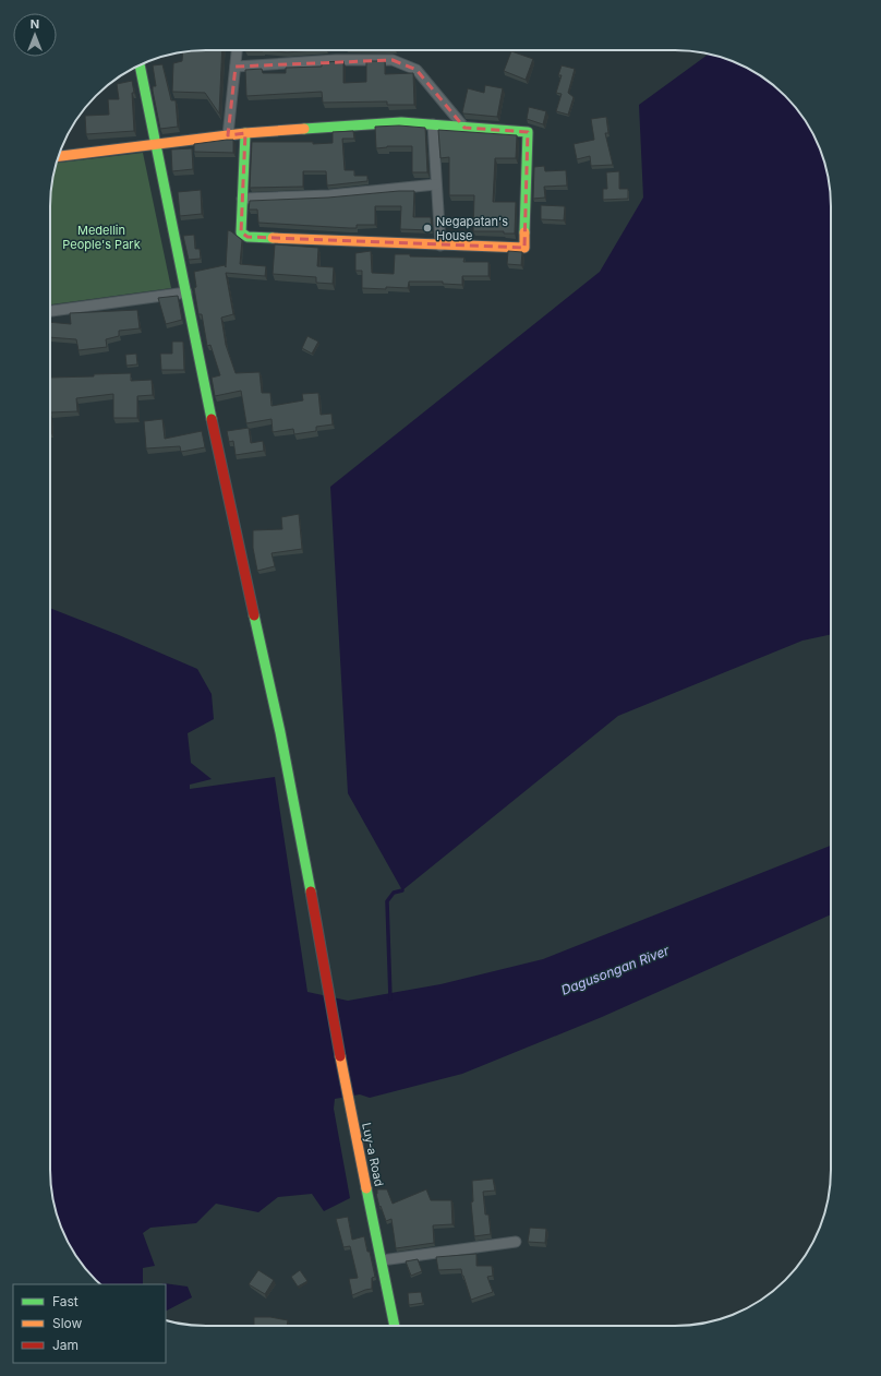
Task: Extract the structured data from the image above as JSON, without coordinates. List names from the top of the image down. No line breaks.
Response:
{"streets":{"main road":["Luy-a Road"]},"water":["Dagusongan River"],"parks":["Medellin People's Park"],"places":["Negapatan's House"],"legend":["Fast","Slow","Jam"],"north":"top"}
